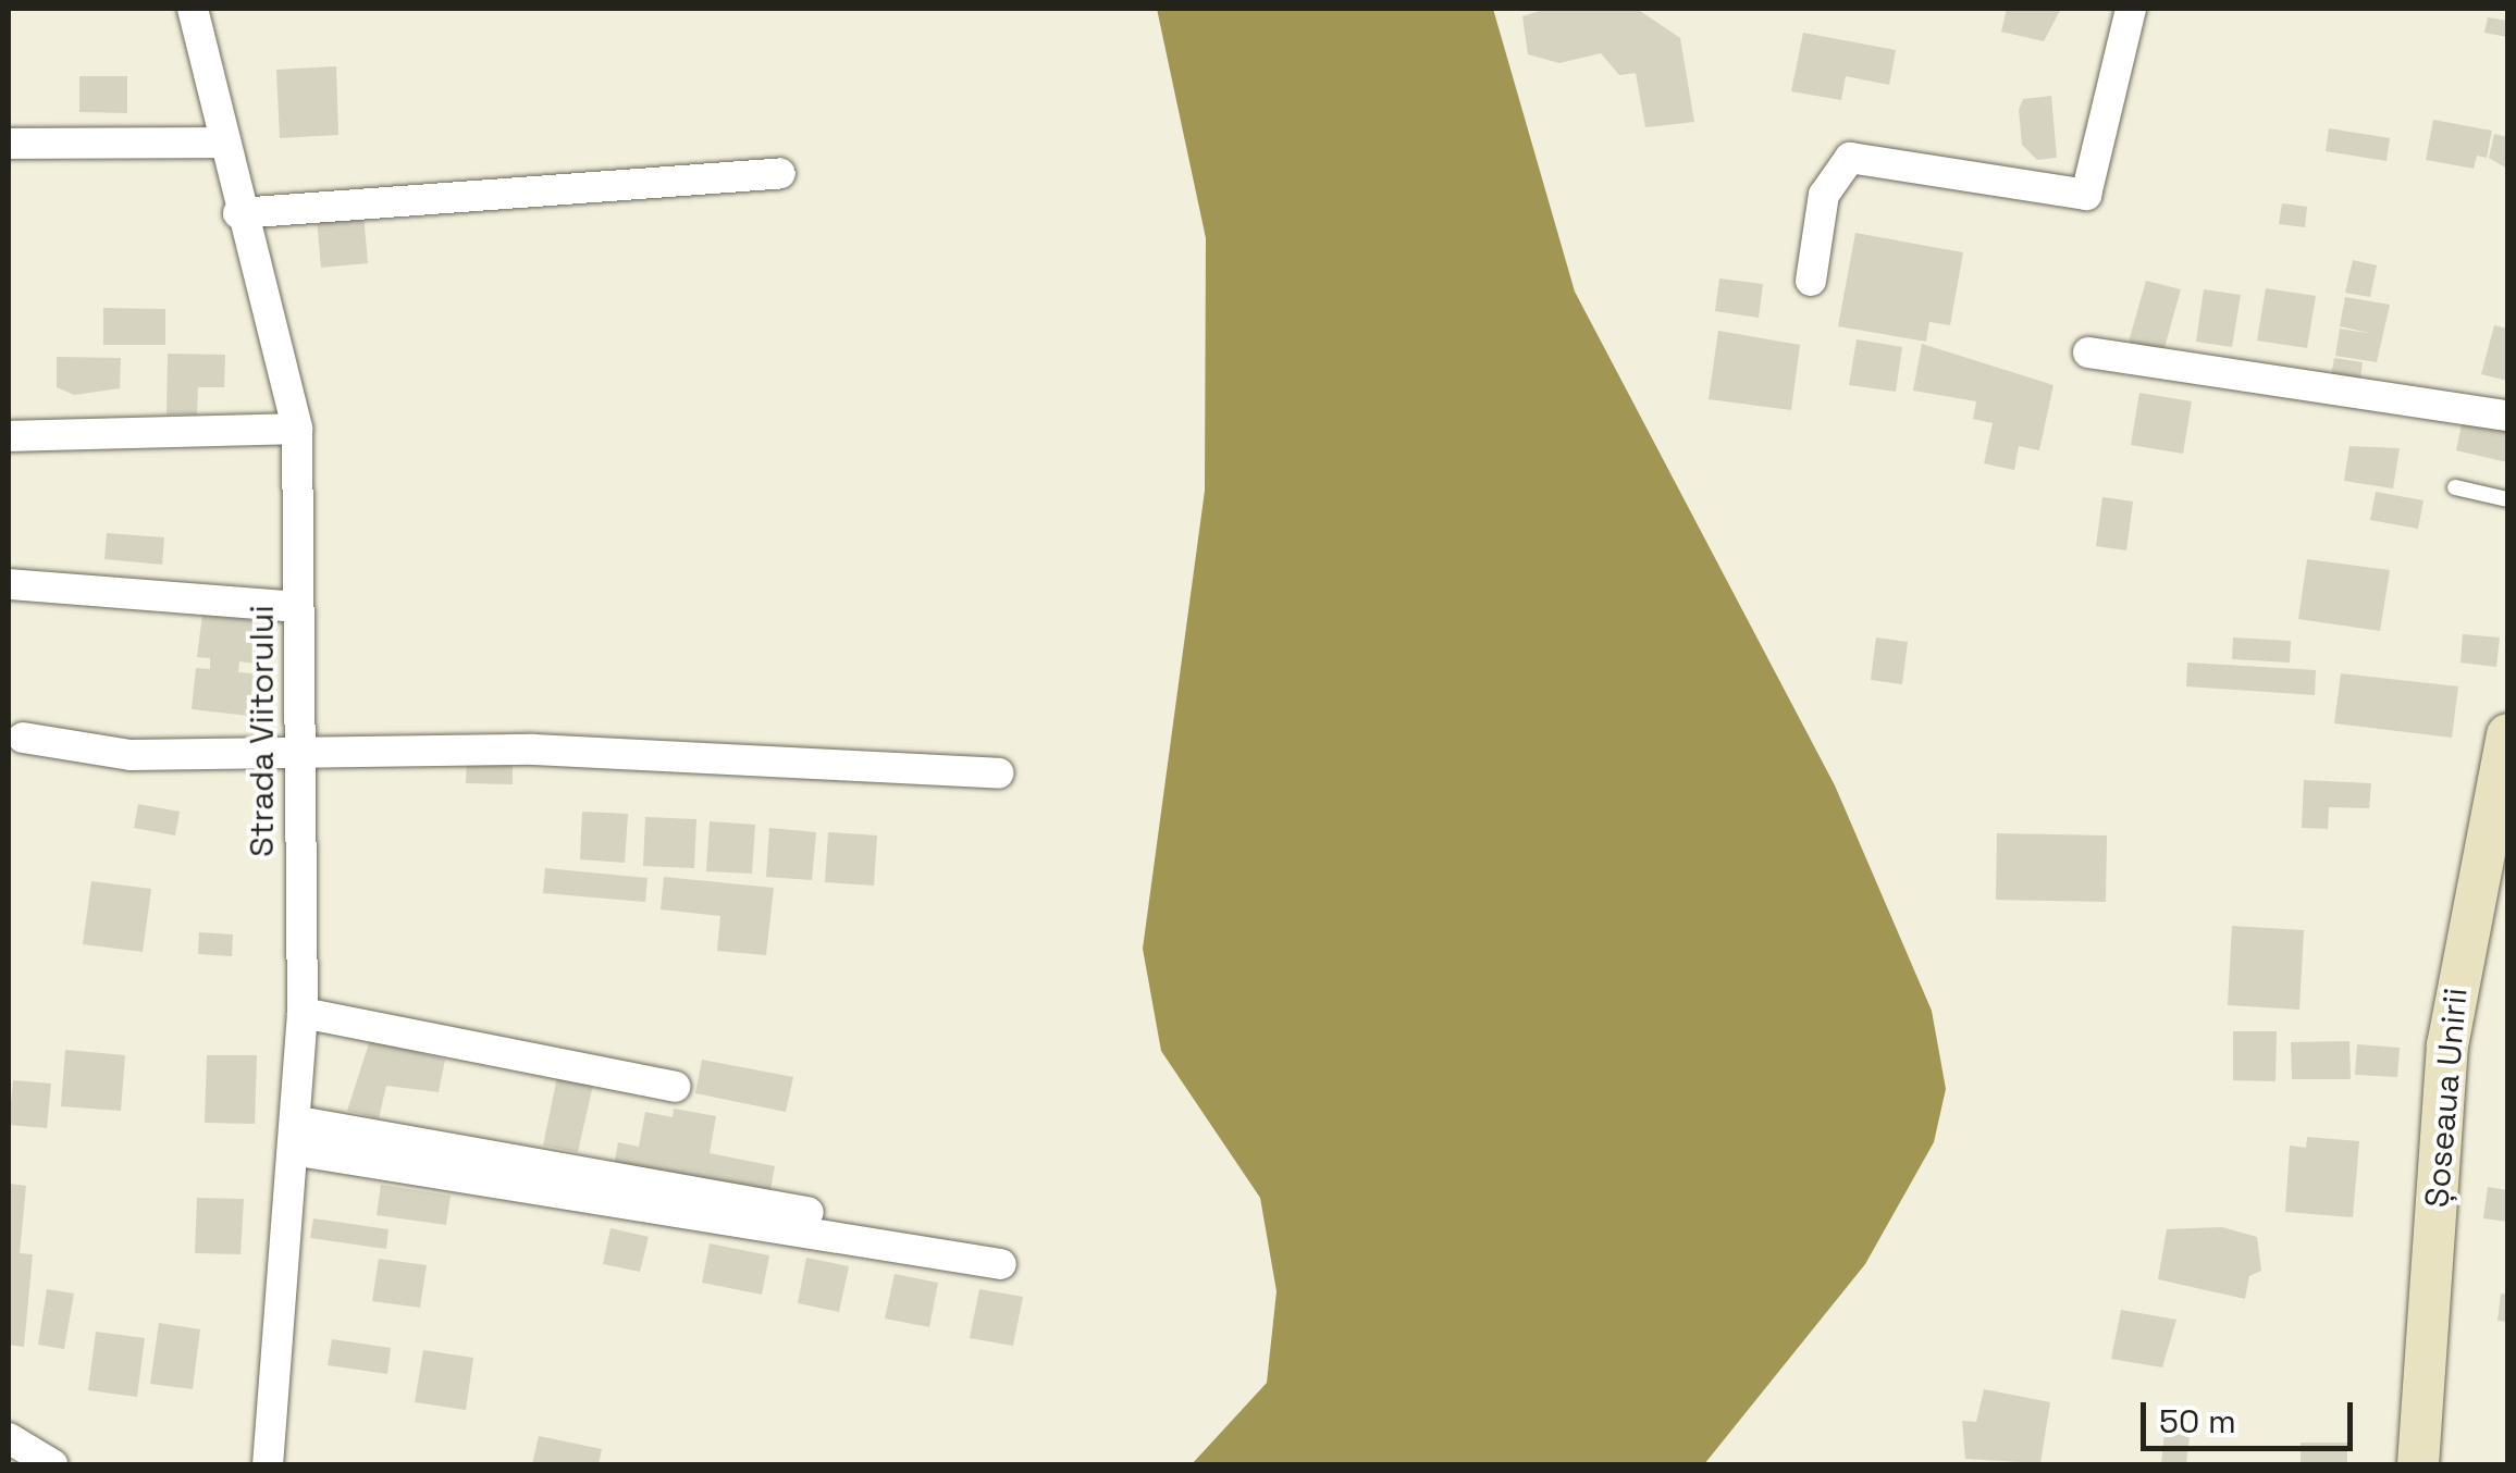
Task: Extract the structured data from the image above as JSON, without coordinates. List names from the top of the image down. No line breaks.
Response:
{"streets":{"main road":["Șoseaua Unirii"],"street":["Strada Viitorului"]},"scale_bar":"50 m"}
